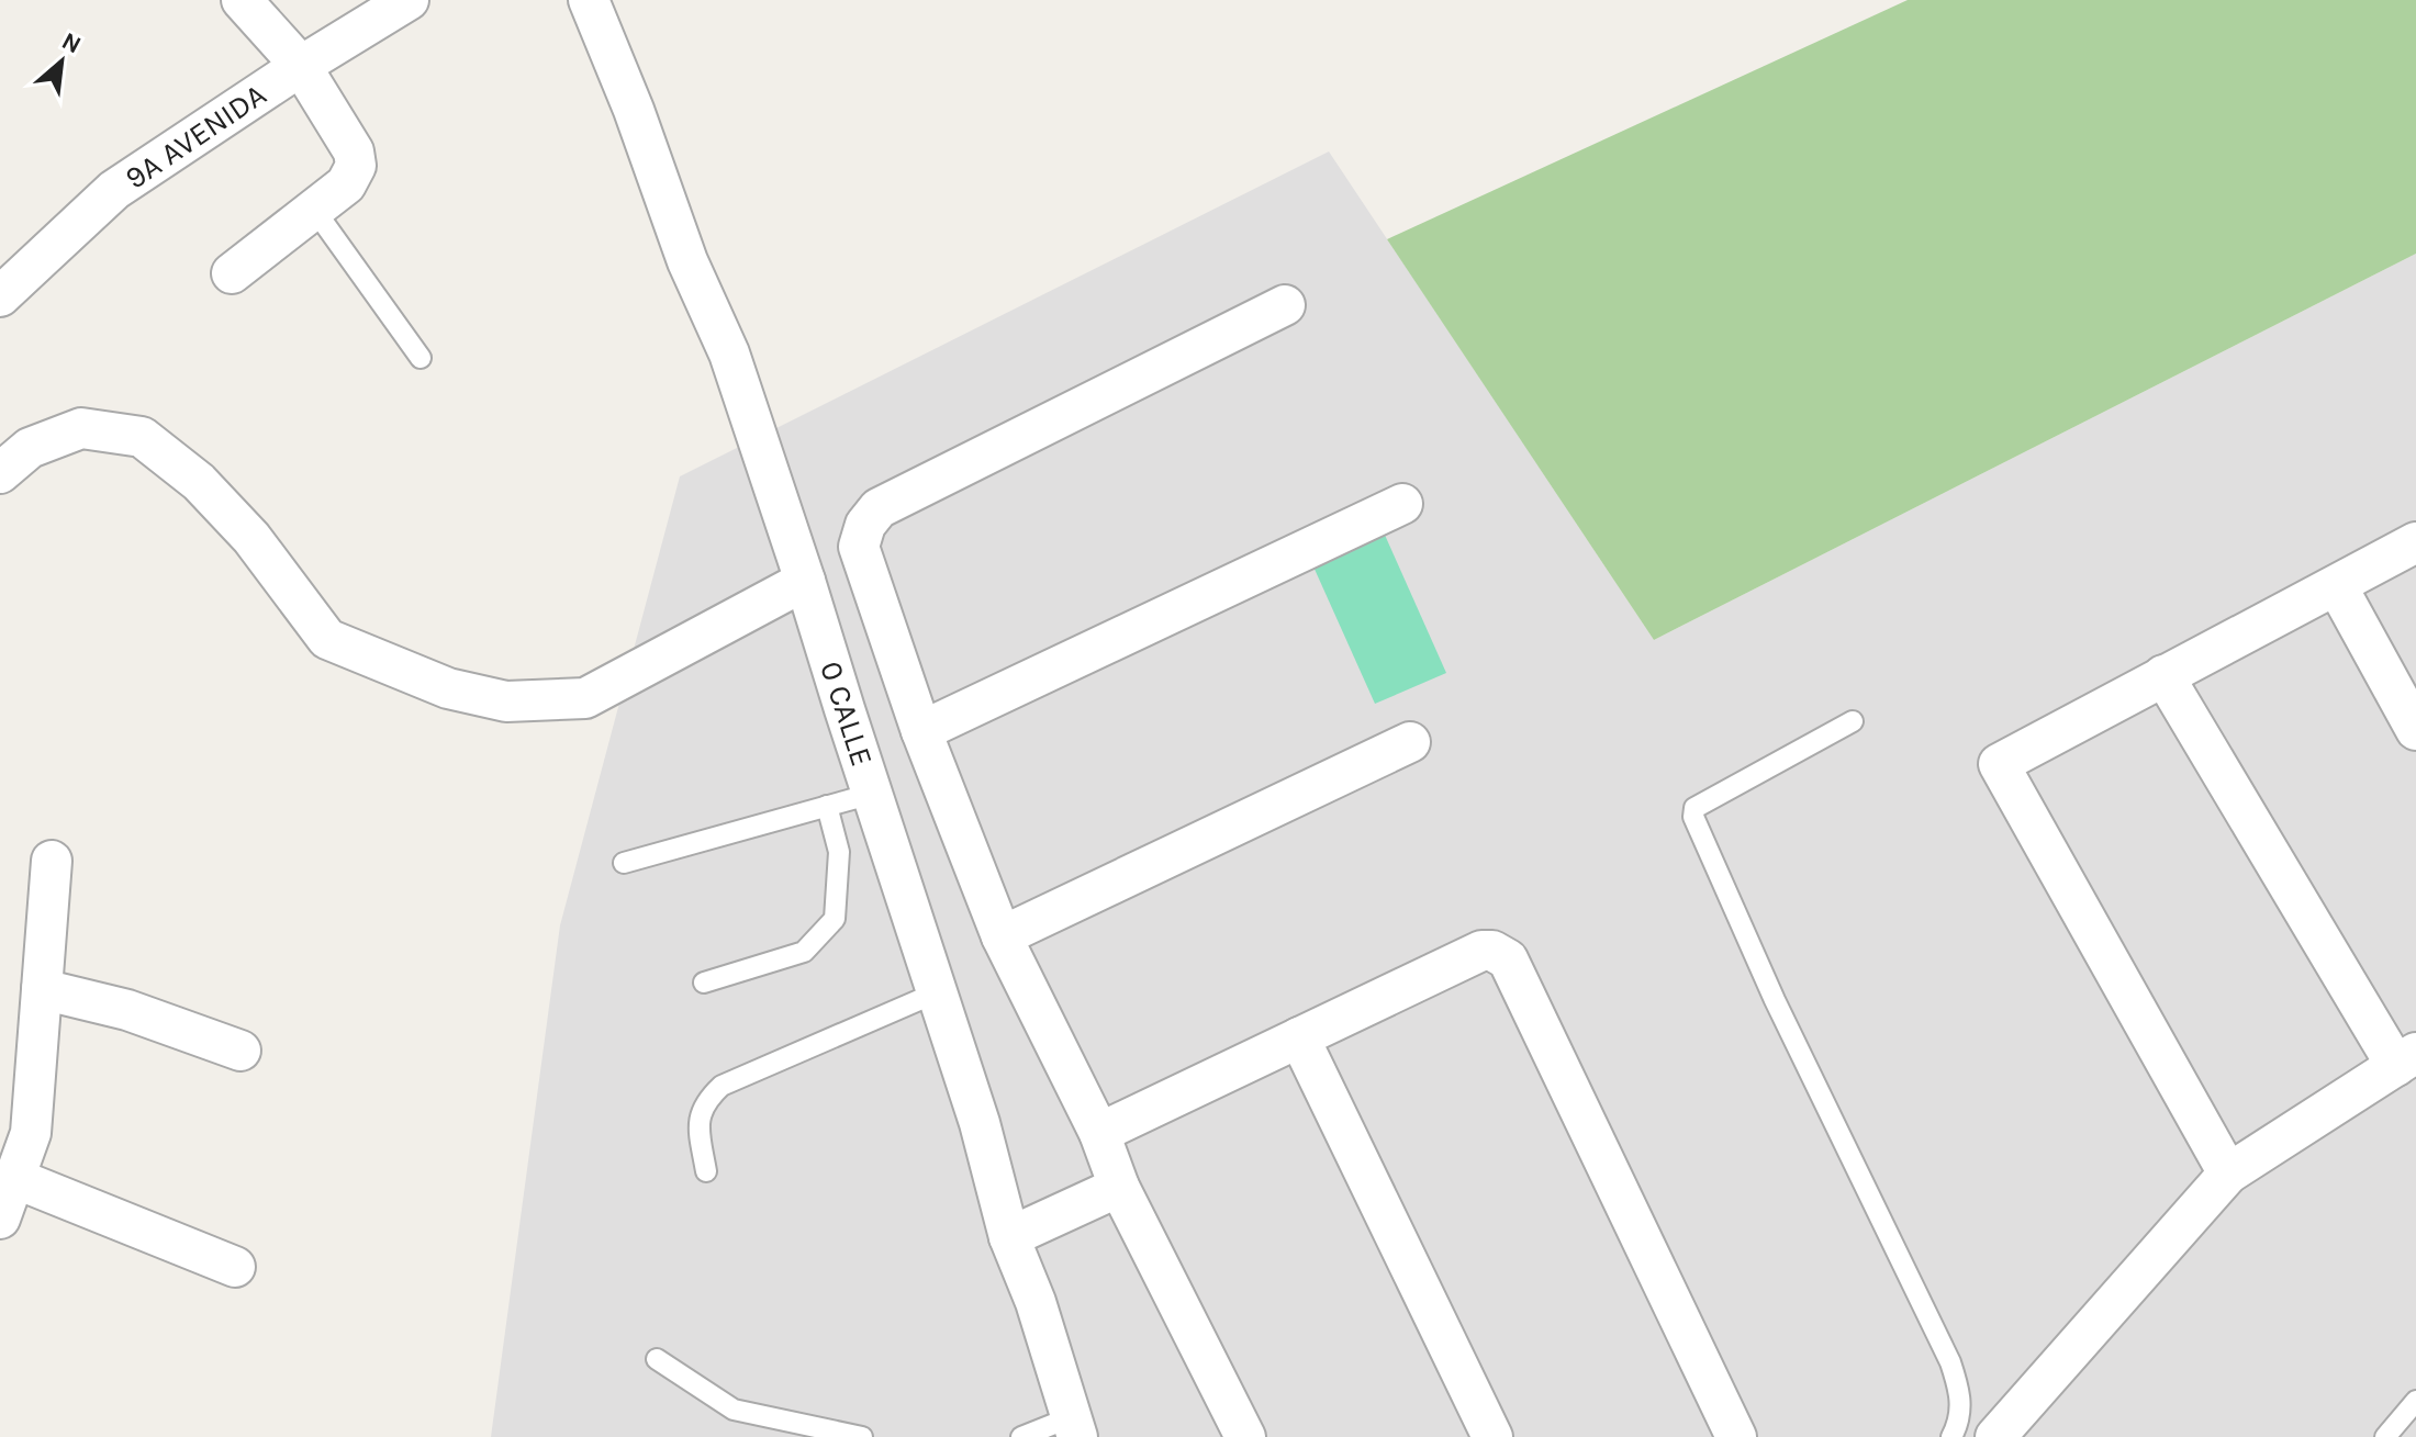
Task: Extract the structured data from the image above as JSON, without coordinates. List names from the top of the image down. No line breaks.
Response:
{"streets":{"street":["9A AVENIDA","0 CALLE"]},"north":"top right"}
